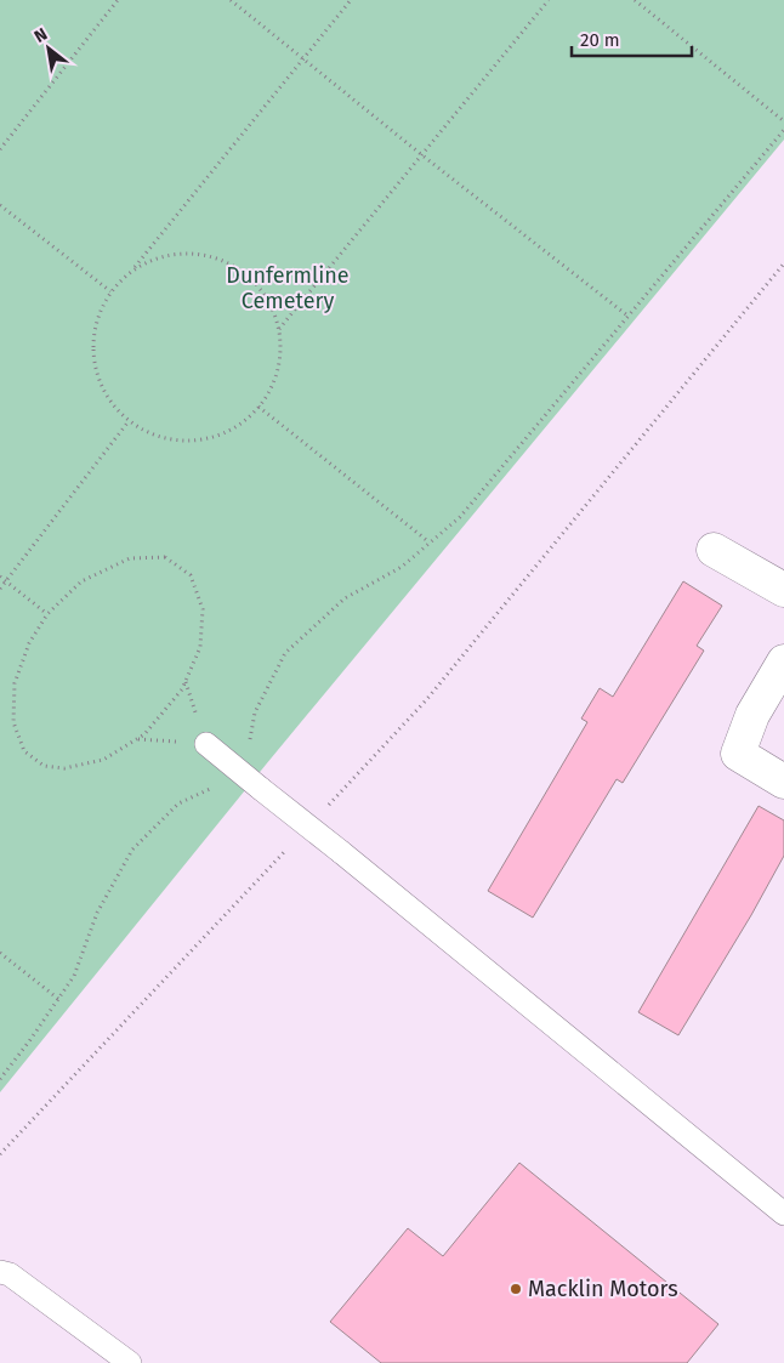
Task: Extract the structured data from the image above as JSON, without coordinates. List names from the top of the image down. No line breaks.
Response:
{"parks":["Dunfermline Cemetery"],"places":["Macklin Motors"],"scale_bar":"20 m","north":"top left"}
